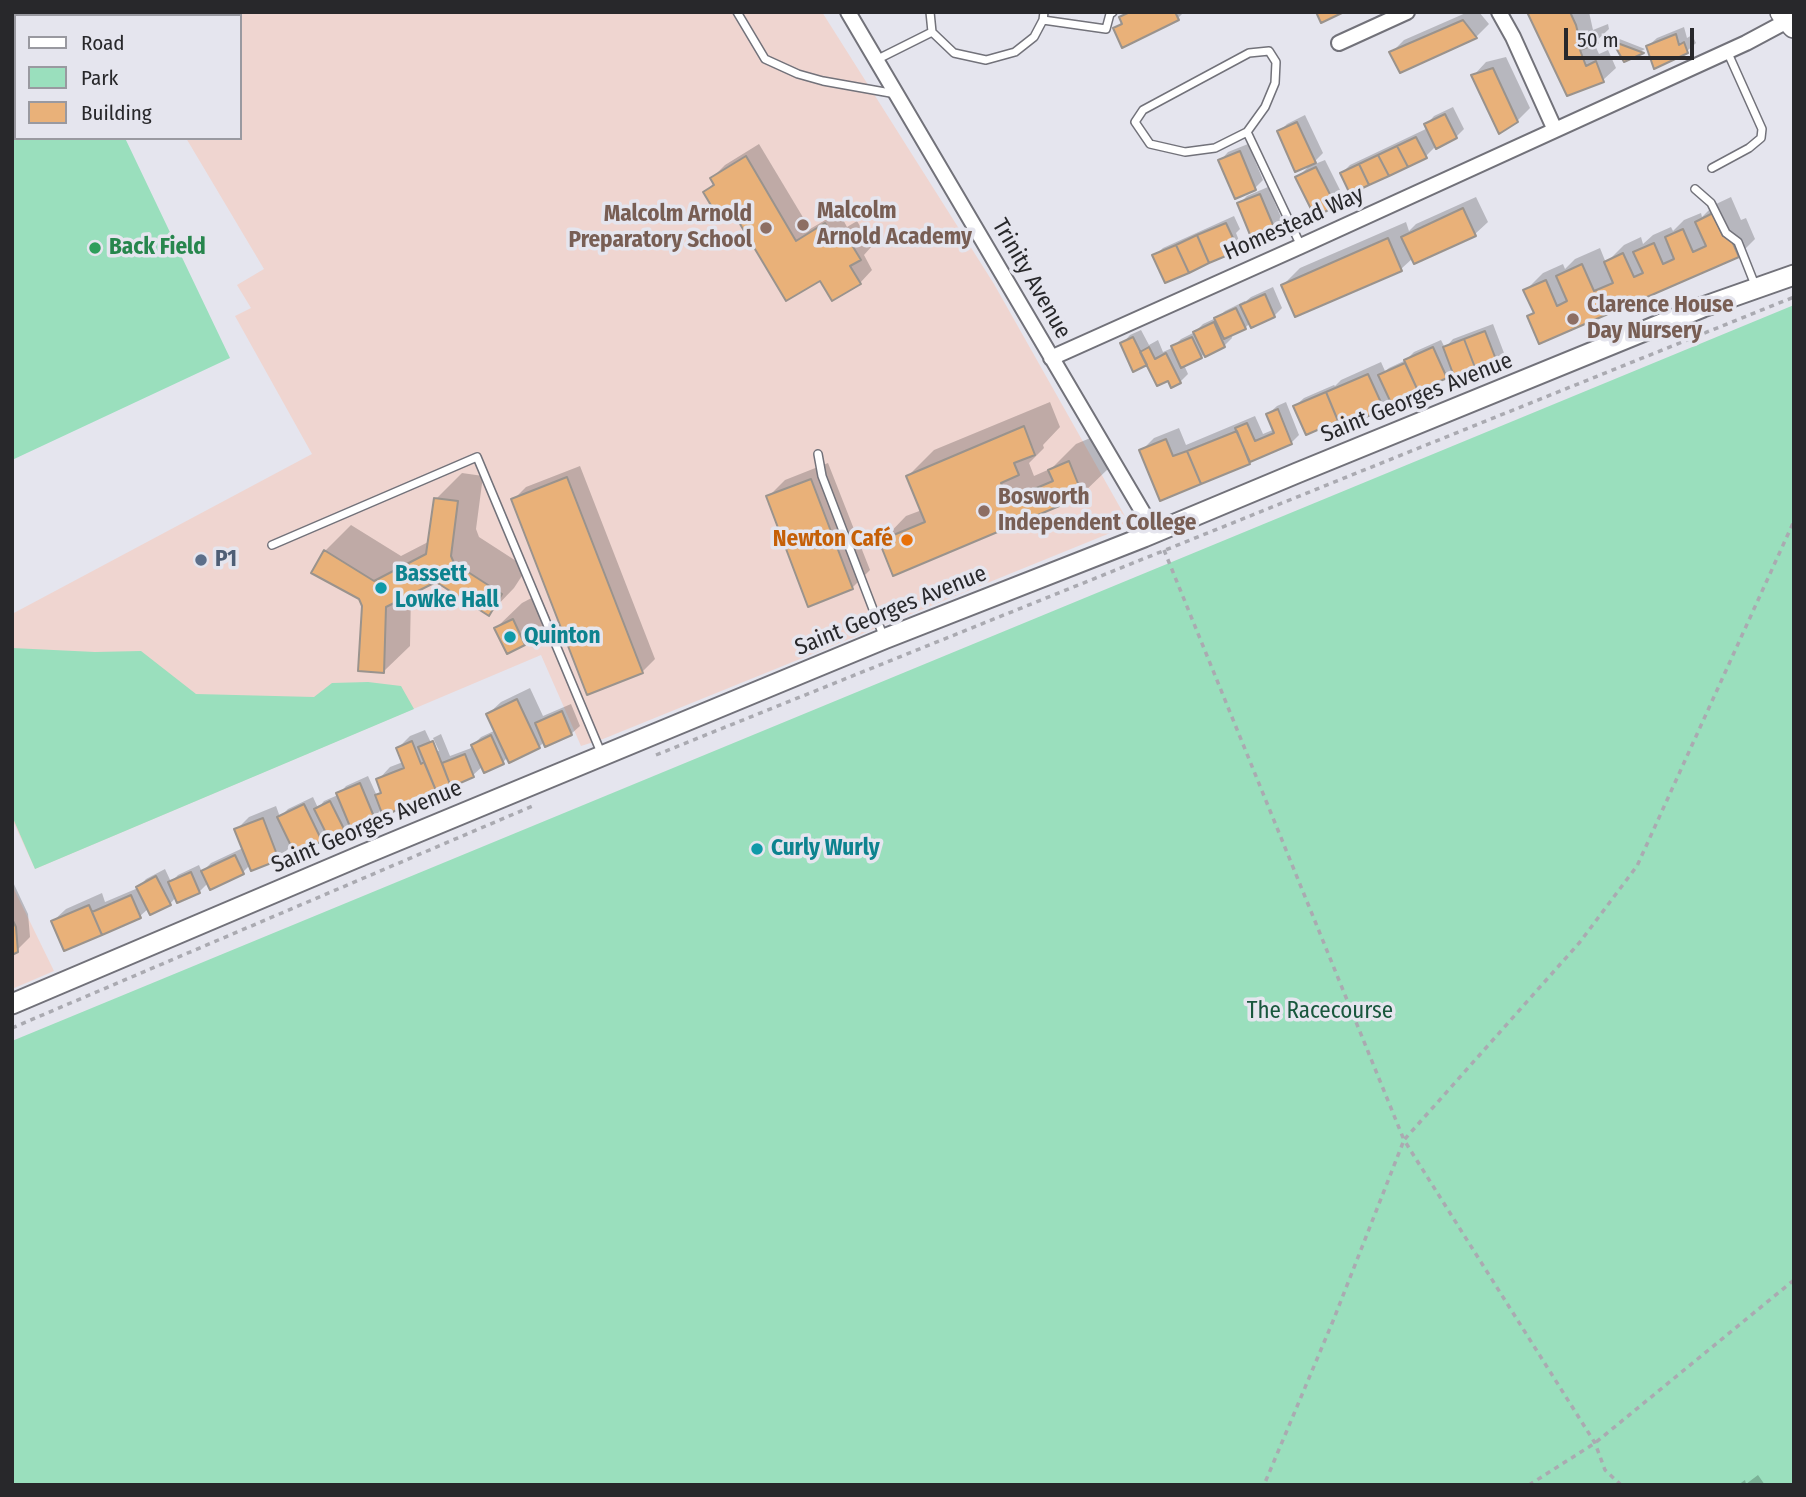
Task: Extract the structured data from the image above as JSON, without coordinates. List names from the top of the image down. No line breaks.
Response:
{"streets":{"street":["Homestead Way","Trinity Avenue","Saint Georges Avenue"]},"crossings":[["Homestead Way","Trinity Avenue"],["Trinity Avenue","Saint Georges Avenue"]],"parks":["The Racecourse"],"places":["Malcolm Arnold Academy","Malcolm Arnold Preparatory School","Back Field","Clarence House Day Nursery","Bosworth Independent College","Newton Café","P1","Bassett Lowke Hall","Quinton","Curly Wurly"],"legend":["Road","Park","Building"],"scale_bar":"50 m"}
